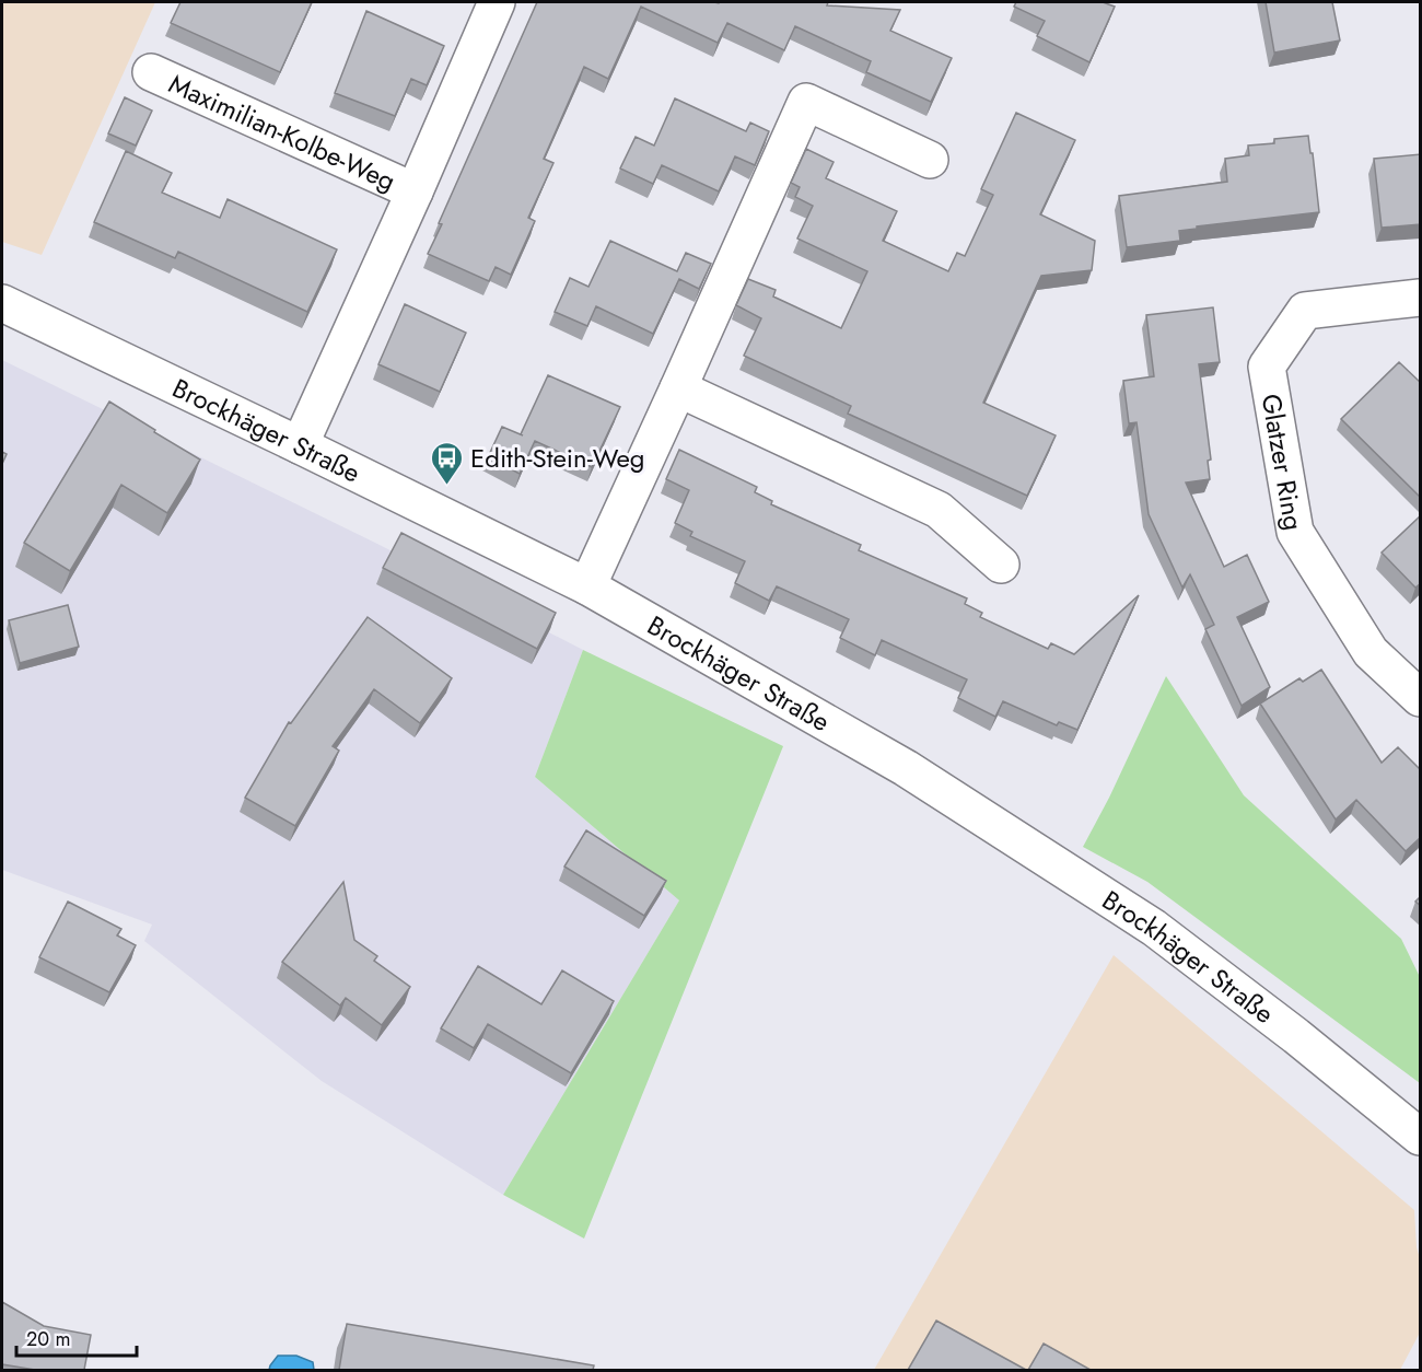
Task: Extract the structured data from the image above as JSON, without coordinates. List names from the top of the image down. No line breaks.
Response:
{"streets":{"street":["Maximilian-Kolbe-Weg","Brockhäger Straße","Glatzer Ring"]},"crossings":[["Maximilian-Kolbe-Weg","Brockhäger Straße"]],"places":{"bus stop":["Edith-Stein-Weg"]},"scale_bar":"20 m"}
